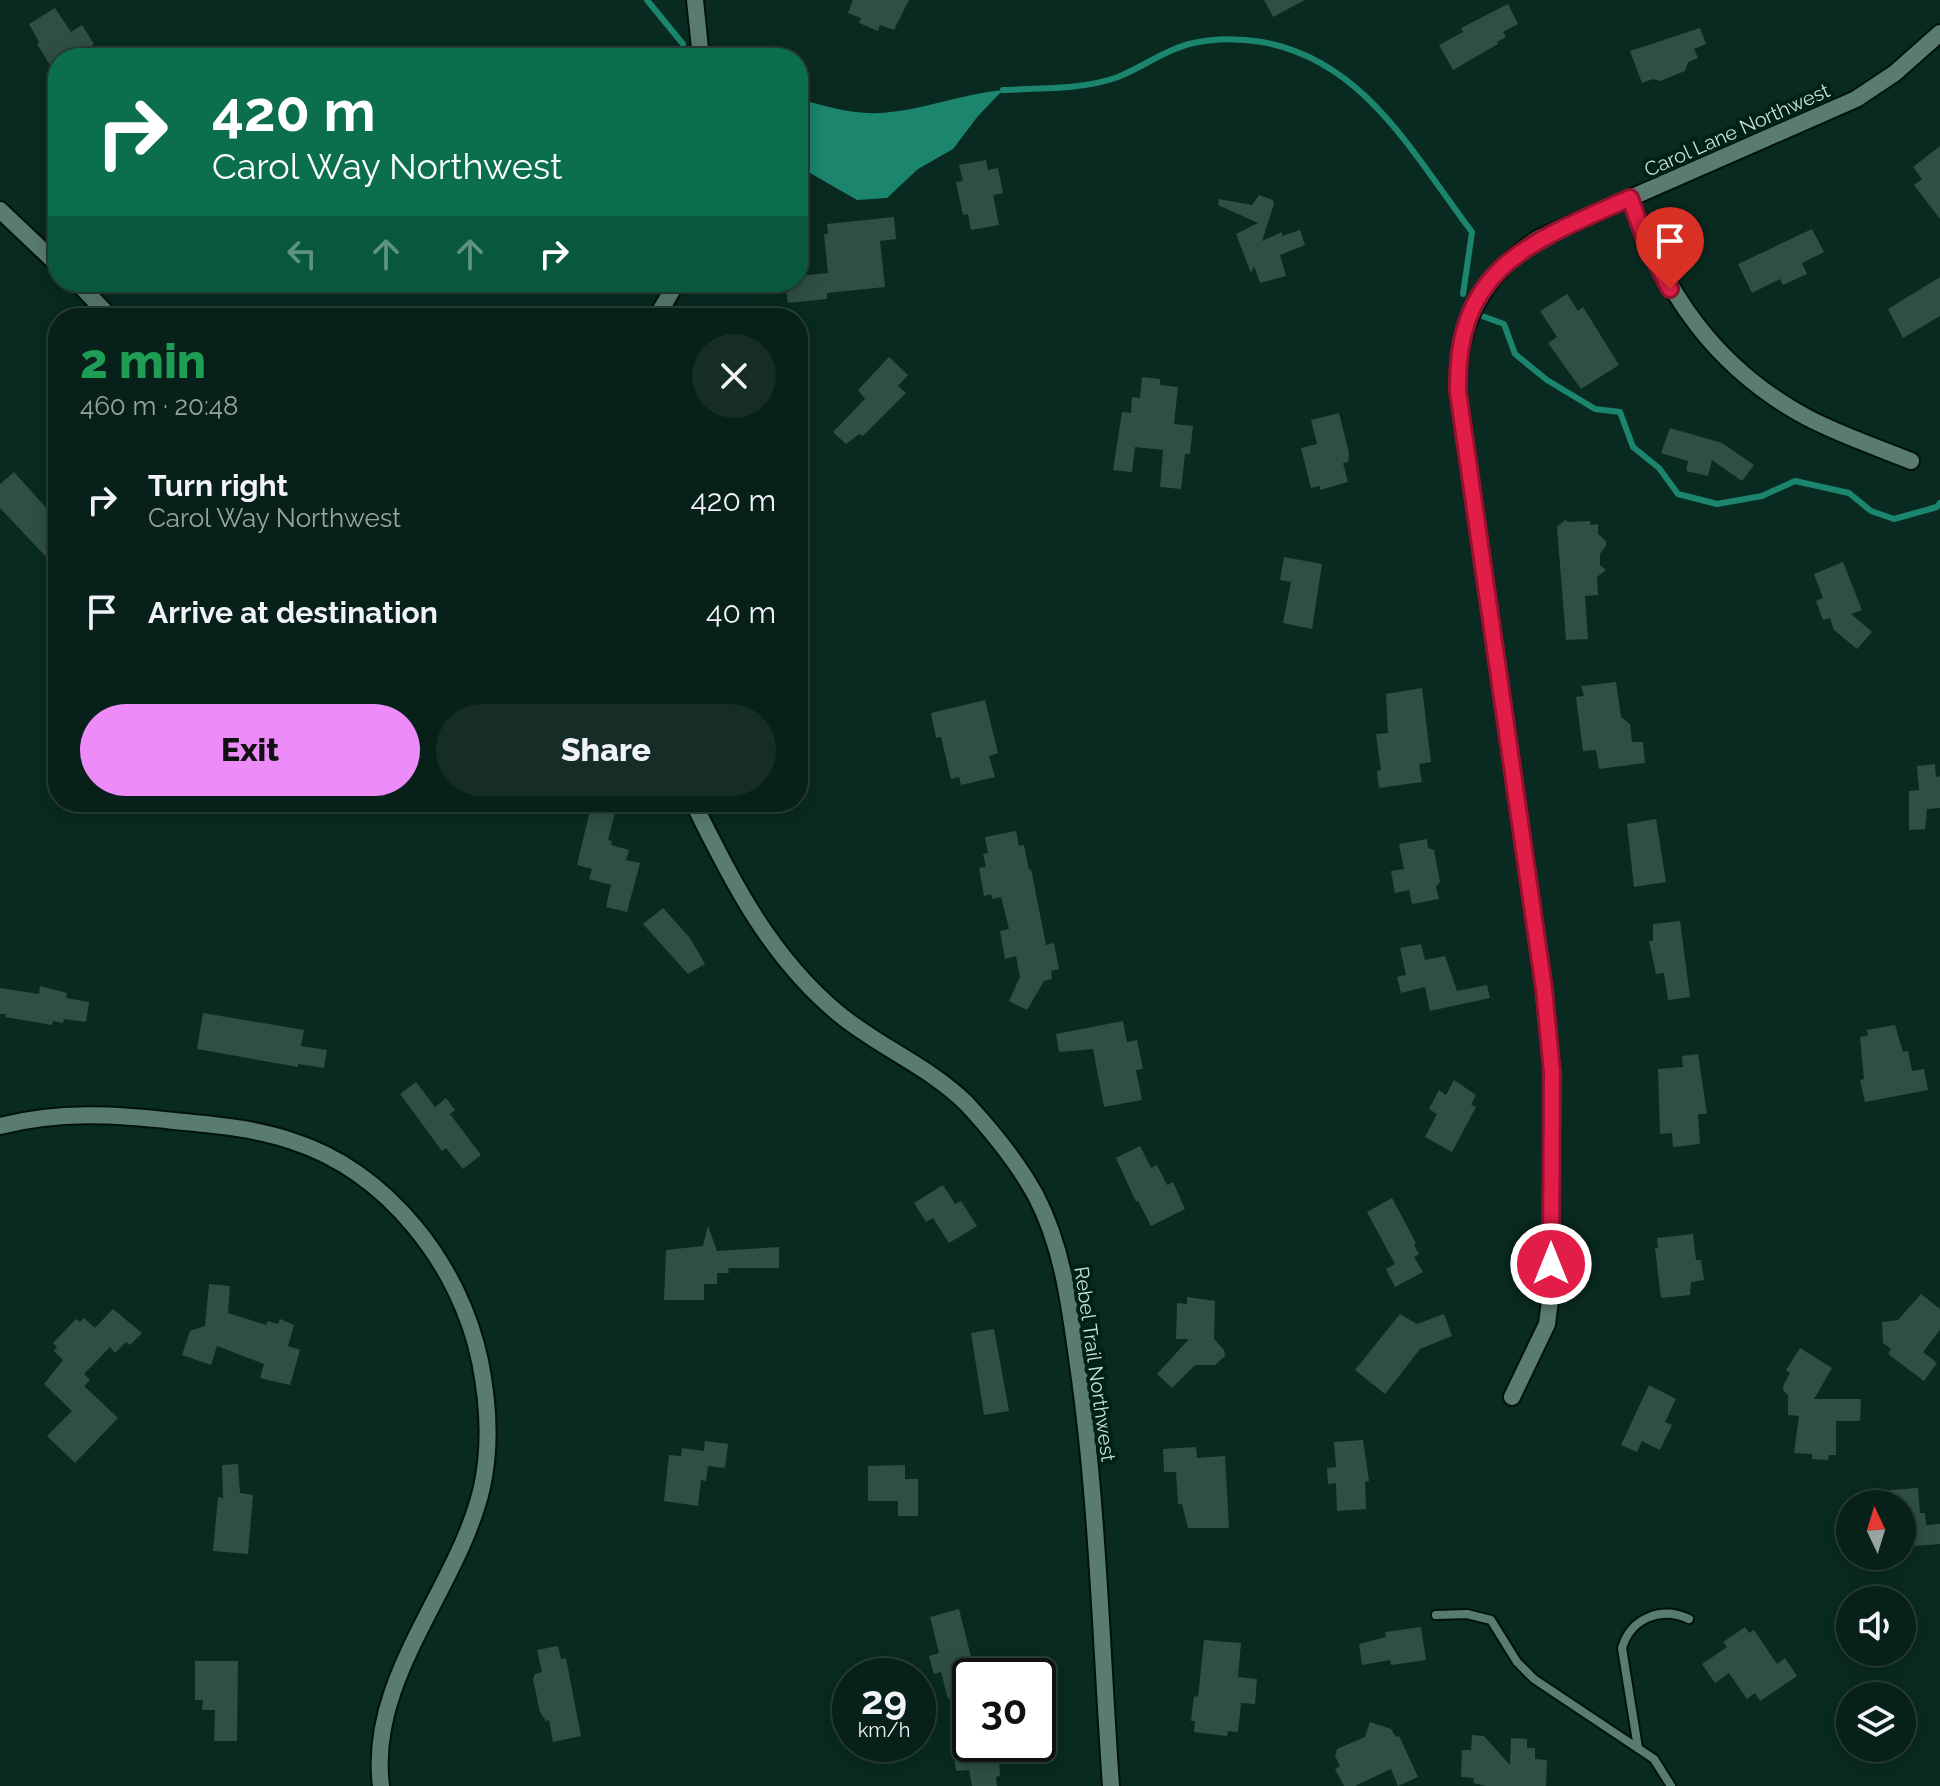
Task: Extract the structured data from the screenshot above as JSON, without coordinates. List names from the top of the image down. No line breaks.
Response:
{"streets":{"street":["Carol Lane Northwest","Rebel Trail Northwest"]},"north":"top","page":{"turn":["420 m","Carol Way Northwest"],"heading":["2 min","460 m · 20:48"],"list":[{"name":"Turn right","note":"Carol Way Northwest","value":"420 m"},{"name":"Arrive at destination","value":"40 m"}],"buttons":["Exit","Share"],"speed":"29 km/h","limit":"30"}}
